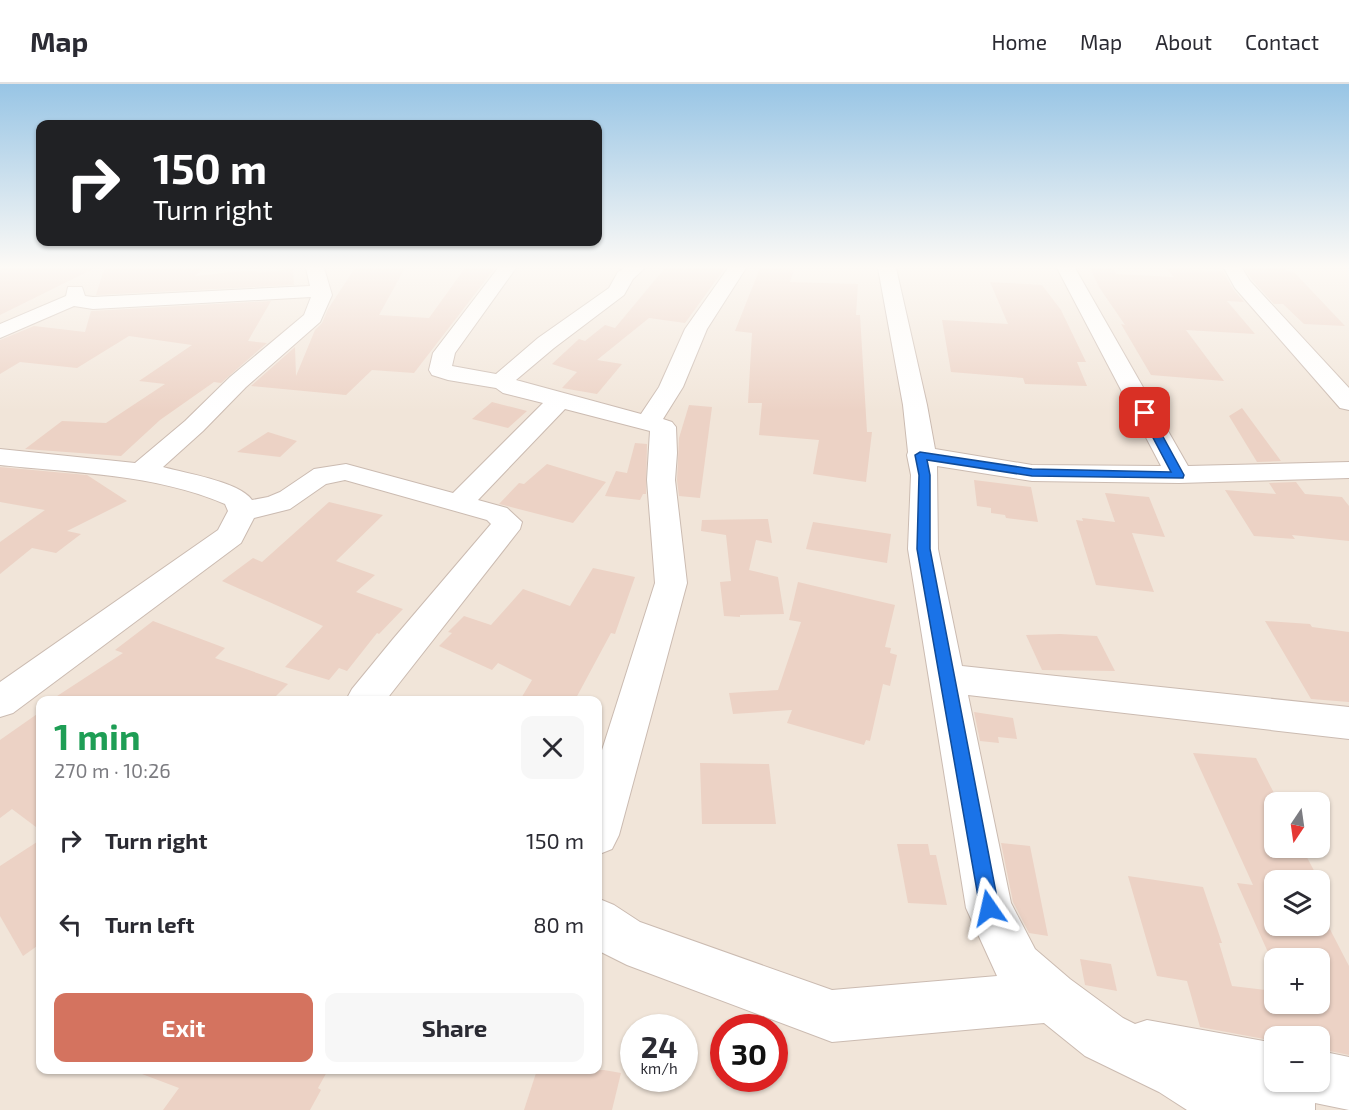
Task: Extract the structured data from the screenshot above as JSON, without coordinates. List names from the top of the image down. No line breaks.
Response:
{"north":"bottom","page":{"header":"Map","nav":["Home","Map","About","Contact"],"turn":["150 m","Turn right"],"heading":["1 min","270 m · 10:26"],"map_buttons":["+","−"],"list":[{"name":"Turn right","value":"150 m"},{"name":"Turn left","value":"80 m"}],"buttons":["Exit","Share"],"speed":"24 km/h","limit":"30"}}
